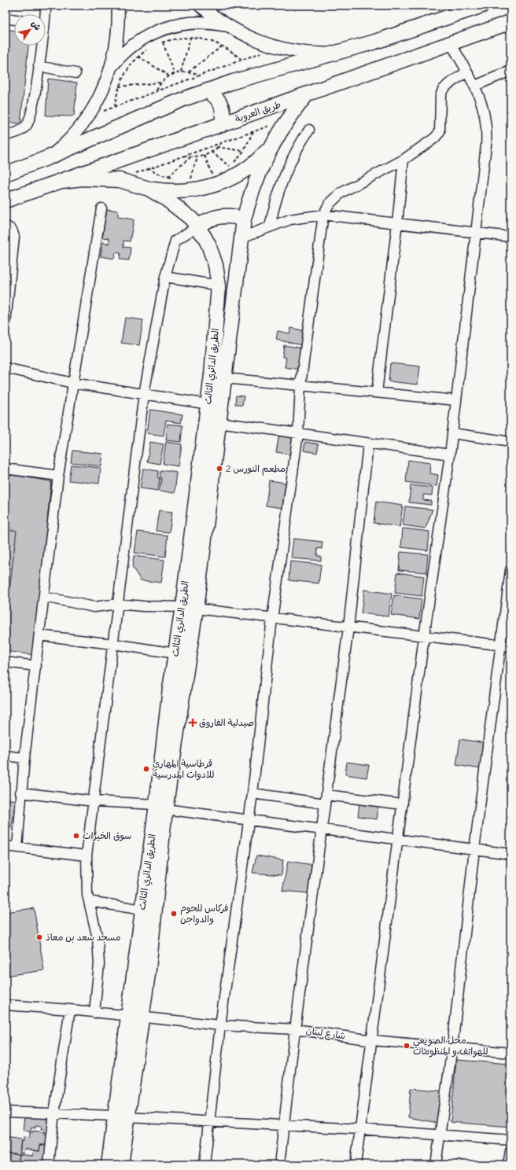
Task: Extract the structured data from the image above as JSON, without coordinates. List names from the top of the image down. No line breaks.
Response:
{"streets":{"highway":["طريق العروبة","الطريق الدائري الثالث"],"street":["شارع لبنان"]},"crossings":[["طريق العروبة","الطريق الدائري الثالث"],["الطريق الدائري الثالث","شارع لبنان"]],"places":{"other":["مطعم النورس 2","قرطاسية المهاري للادوات المدرسية","سوق الخيرات","فركاس للحوم والدواجن","مسجد سعد بن معاذ","محل الصويعي للهواتف و المنظومات"],"health":["صيدلية الفاروق"]},"north":"top right"}
